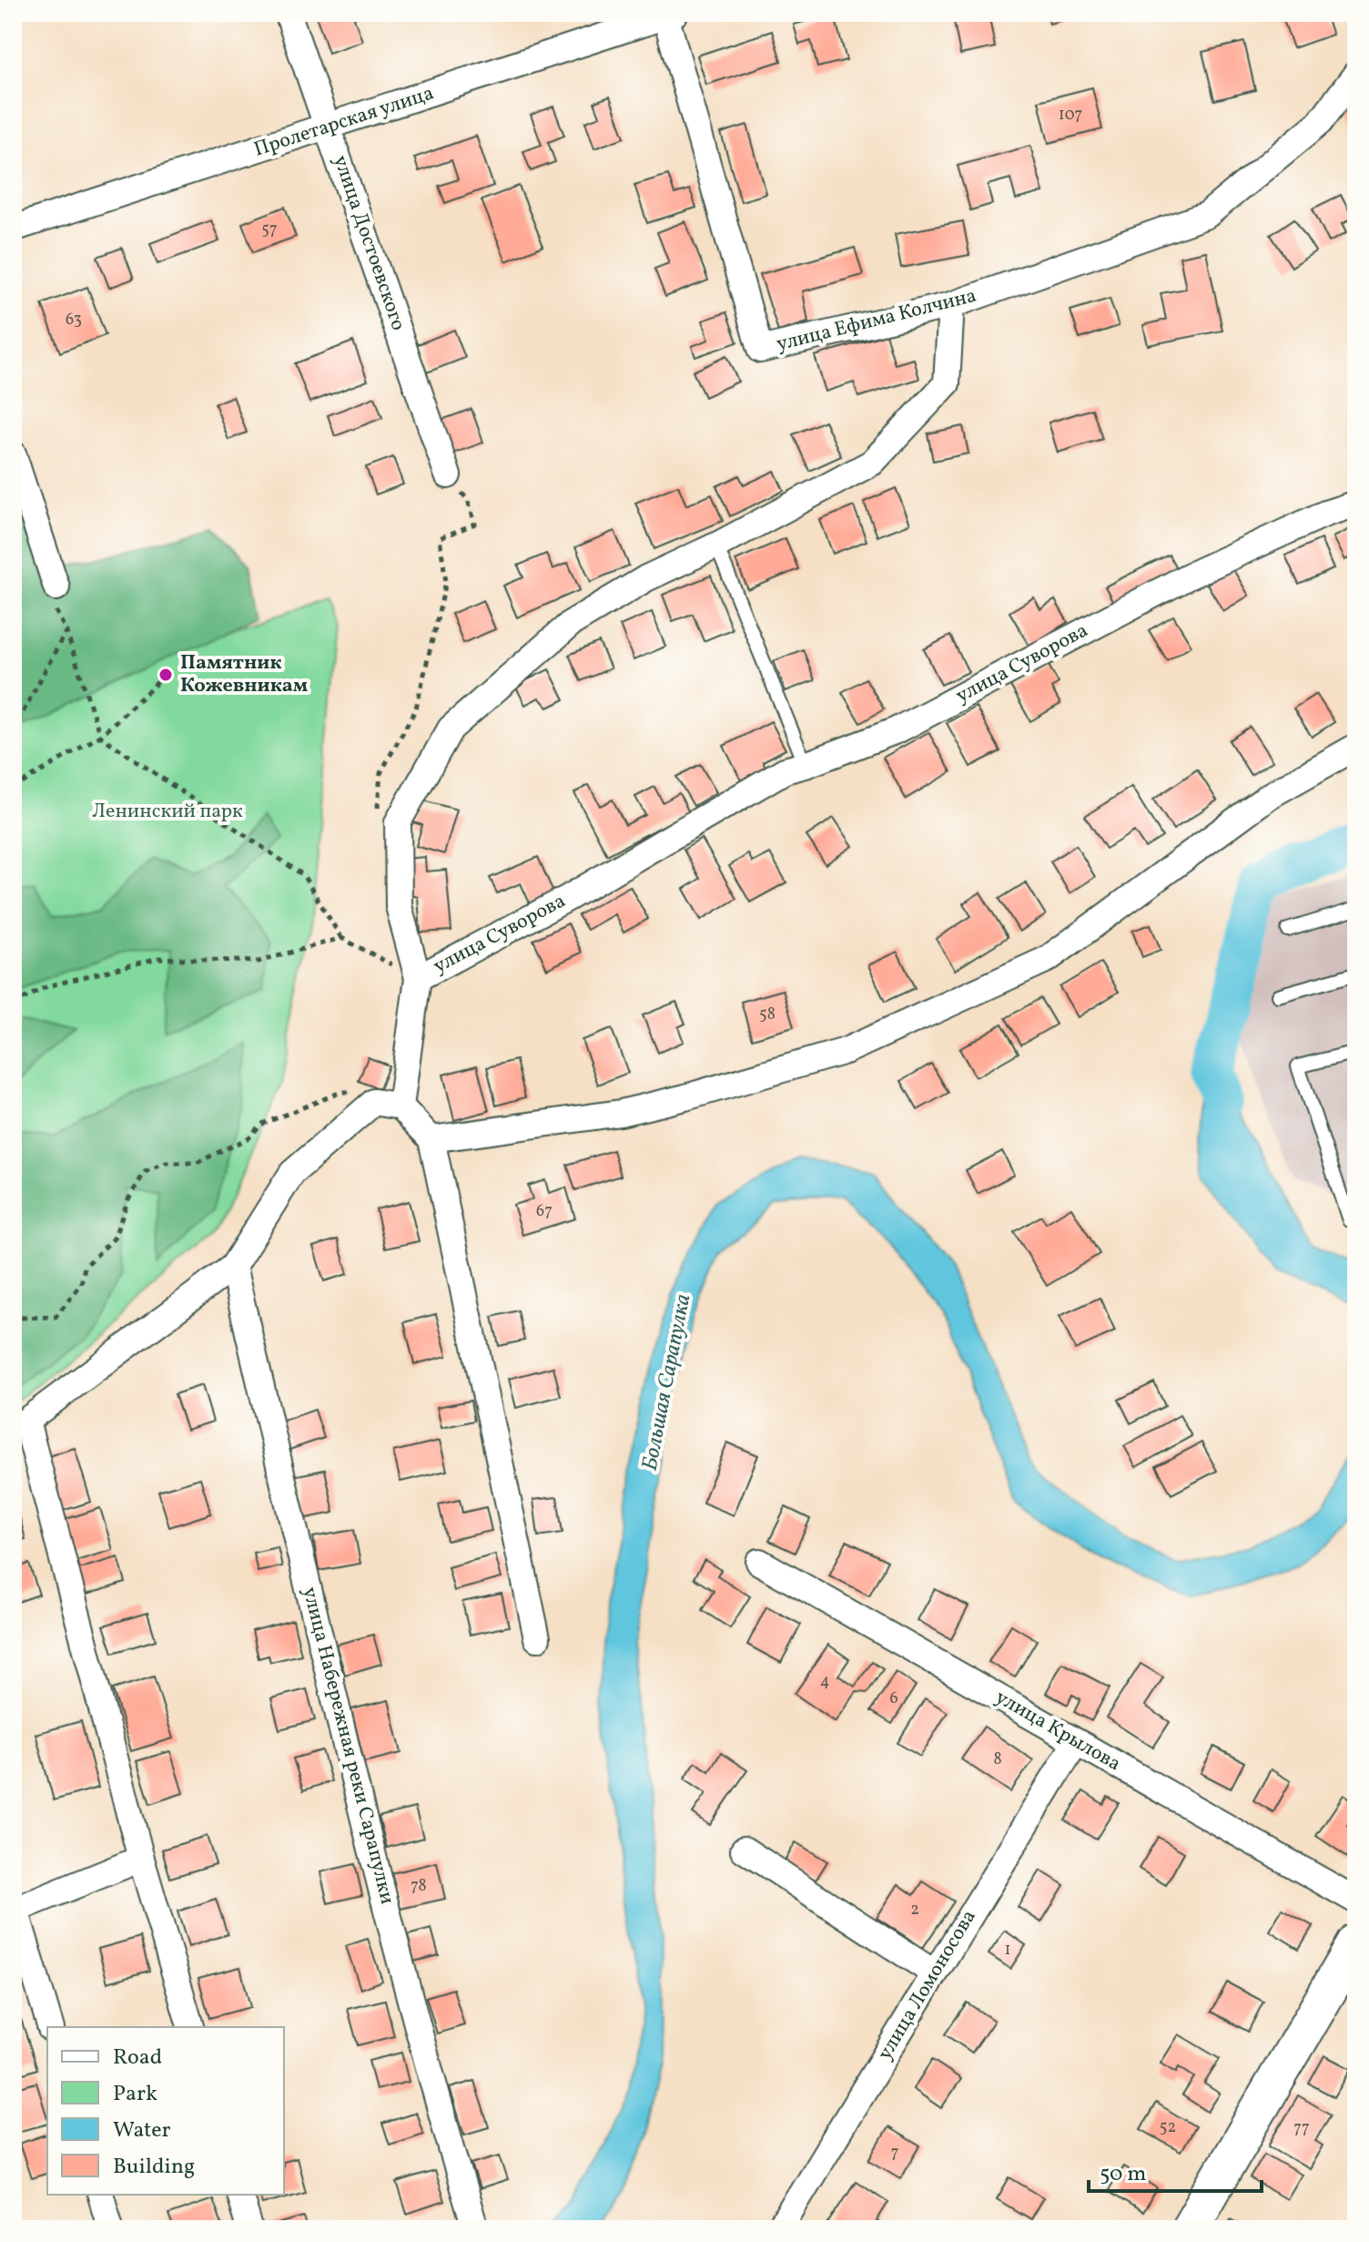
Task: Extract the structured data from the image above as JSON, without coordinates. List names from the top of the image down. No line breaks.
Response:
{"streets":{"street":["Пролетарская улица","улица Достоевского","улица Ефима Колчина","улица Суворова","улица Крылова","улица Набережная реки Сарапулки","улица Ломоносова"]},"crossings":[["Пролетарская улица","улица Достоевского"],["Пролетарская улица","улица Ефима Колчина"],["улица Ефима Колчина","улица Суворова"],["улица Крылова","улица Ломоносова"]],"water":["Большая Сарапулка"],"parks":["Ленинский парк"],"places":["Памятник Кожевникам"],"house_numbers":["107","57","63","58","67","4","6","8","78","2","1","52","77","7"],"legend":["Road","Park","Water","Building"],"scale_bar":"50 m"}
